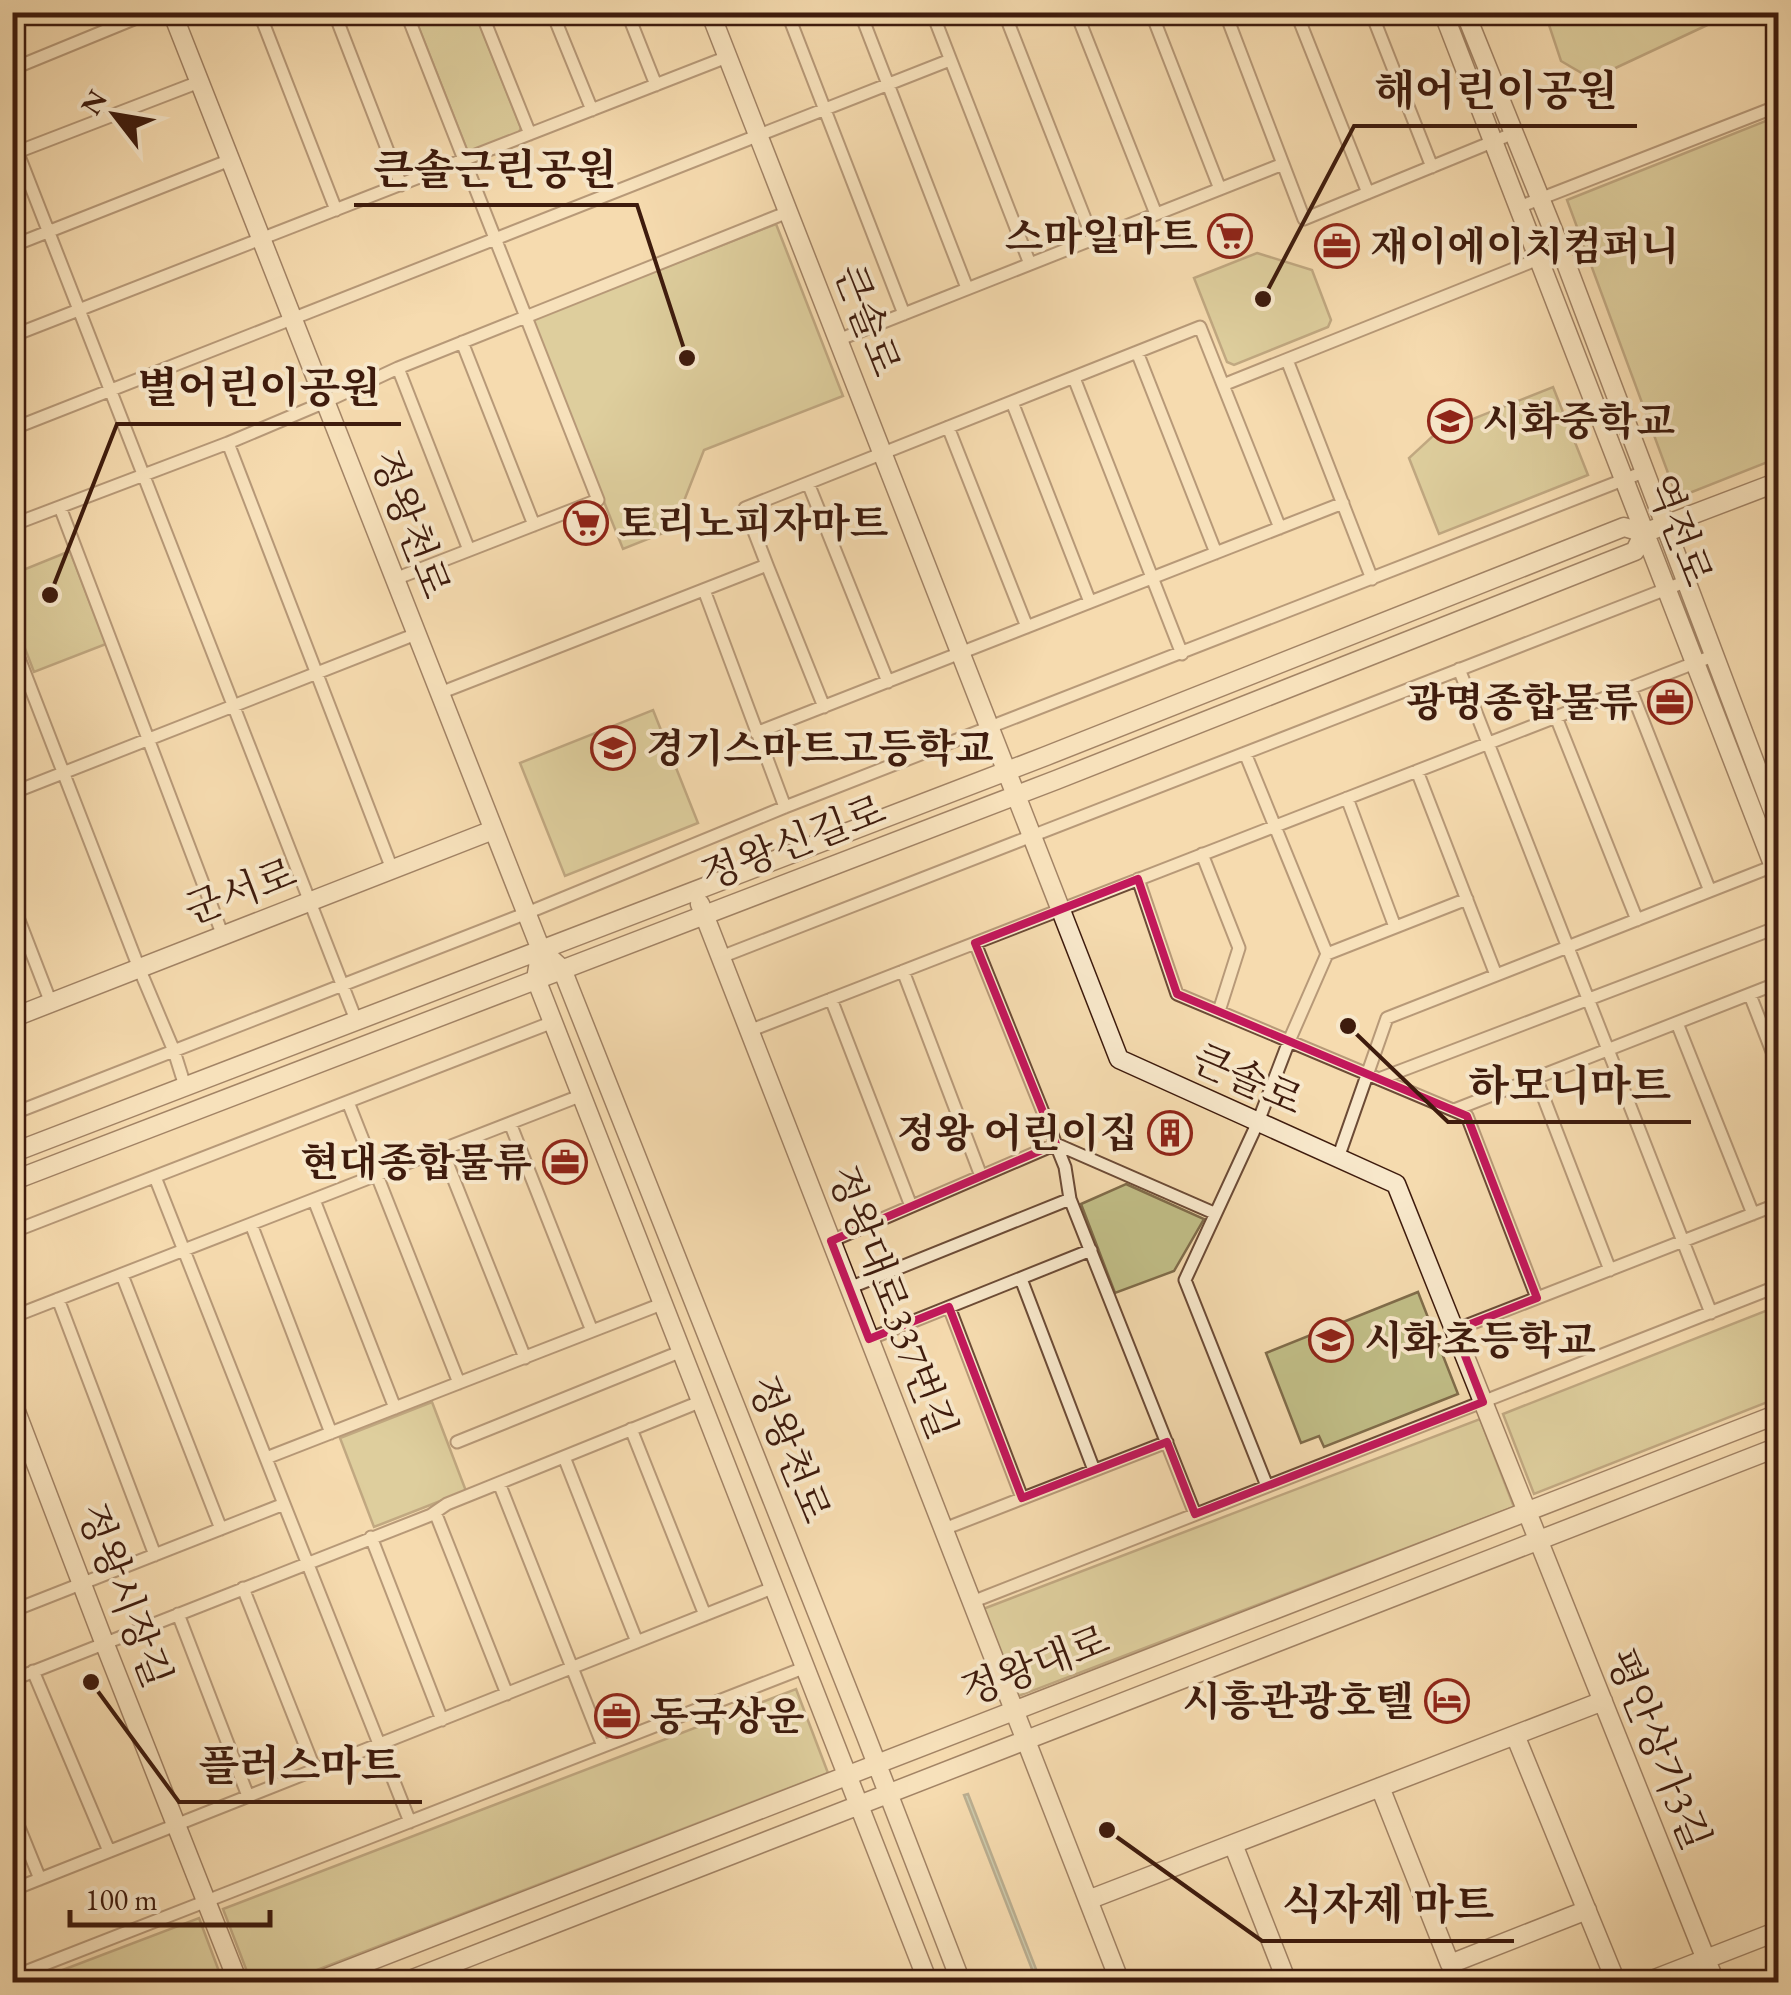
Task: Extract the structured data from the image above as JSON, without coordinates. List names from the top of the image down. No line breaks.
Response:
{"streets":{"street":["큰솔로","정왕천로","역전로","정왕신길로","군서로","정왕대로337번길","정왕시장길","정왕대로","평안상가3길"]},"crossings":[["큰솔로","정왕신길로"],["큰솔로","정왕대로"],["큰솔로","평안상가3길"],["정왕천로","정왕신길로"],["정왕천로","군서로"],["정왕천로","정왕대로"],["역전로","정왕신길로"],["정왕신길로","정왕대로337번길"],["정왕대로337번길","정왕대로"],["정왕대로","평안상가3길"]],"places":{"supermarket":["스마일마트","토리노피자마트"],"office":["재이에이치컴퍼니","광명종합물류","현대종합물류","동국상운"],"other":["해어린이공원","큰솔근린공원","별어린이공원","하모니마트","플러스마트","식자제 마트"],"school or university":["시화중학교","경기스마트고등학교","시화초등학교"],"building":["정왕 어린이집"],"hotel":["시흥관광호텔"]},"scale_bar":"100 m","north":"top left"}
